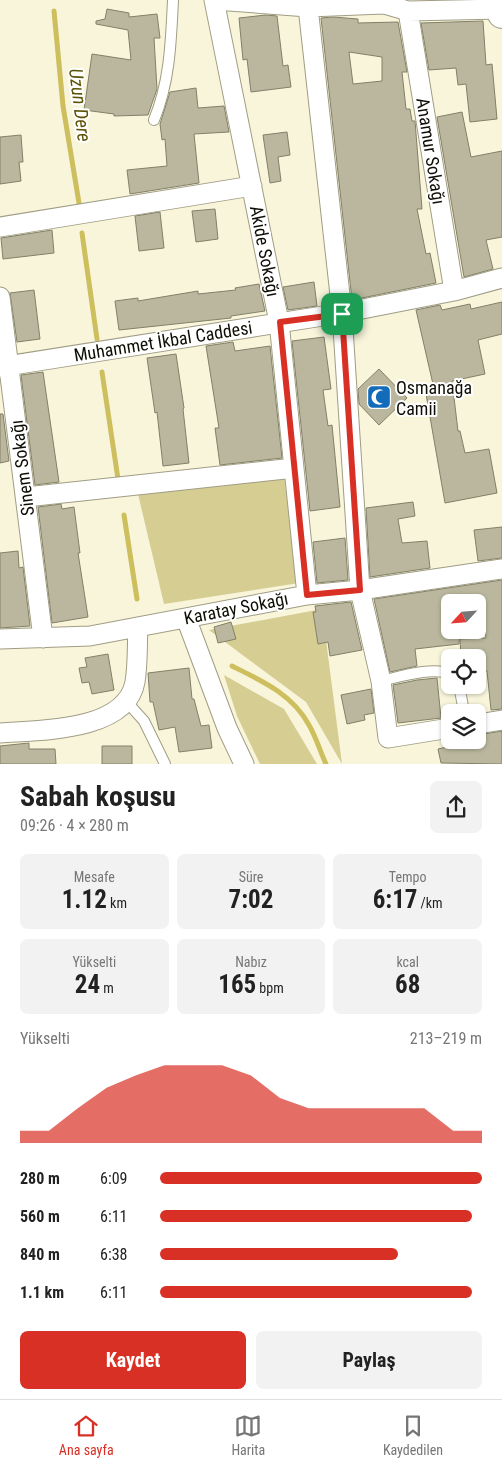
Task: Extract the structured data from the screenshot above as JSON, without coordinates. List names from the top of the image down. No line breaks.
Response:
{"streets":{"street":["Anamur Sokağı","Akide Sokağı","Muhammet İkbal Caddesi","Sinem Sokağı","Karatay Sokağı"]},"crossings":[["Anamur Sokağı","Muhammet İkbal Caddesi"],["Akide Sokağı","Muhammet İkbal Caddesi"],["Akide Sokağı","Karatay Sokağı"],["Muhammet İkbal Caddesi","Sinem Sokağı"],["Sinem Sokağı","Karatay Sokağı"]],"water":["Uzun Dere"],"places":{"mosque":["Osmanağa Camii"]},"north":"bottom left","page":{"heading":["Sabah koşusu","09:26 · 4 × 280 m"],"stats":[["Mesafe","1.12 km"],["Süre","7:02"],["Tempo","6:17 /km"],["Yükselti","24 m"],["Nabız","165 bpm"],["kcal","68"]],"chart":["Yükselti","213–219 m"],"list":[{"name":"280 m","note":"6:09"},{"name":"560 m","note":"6:11"},{"name":"840 m","note":"6:38"},{"name":"1.1 km","note":"6:11"}],"buttons":["Kaydet","Paylaş"],"tabs":["Ana sayfa","Harita","Kaydedilen"]}}
